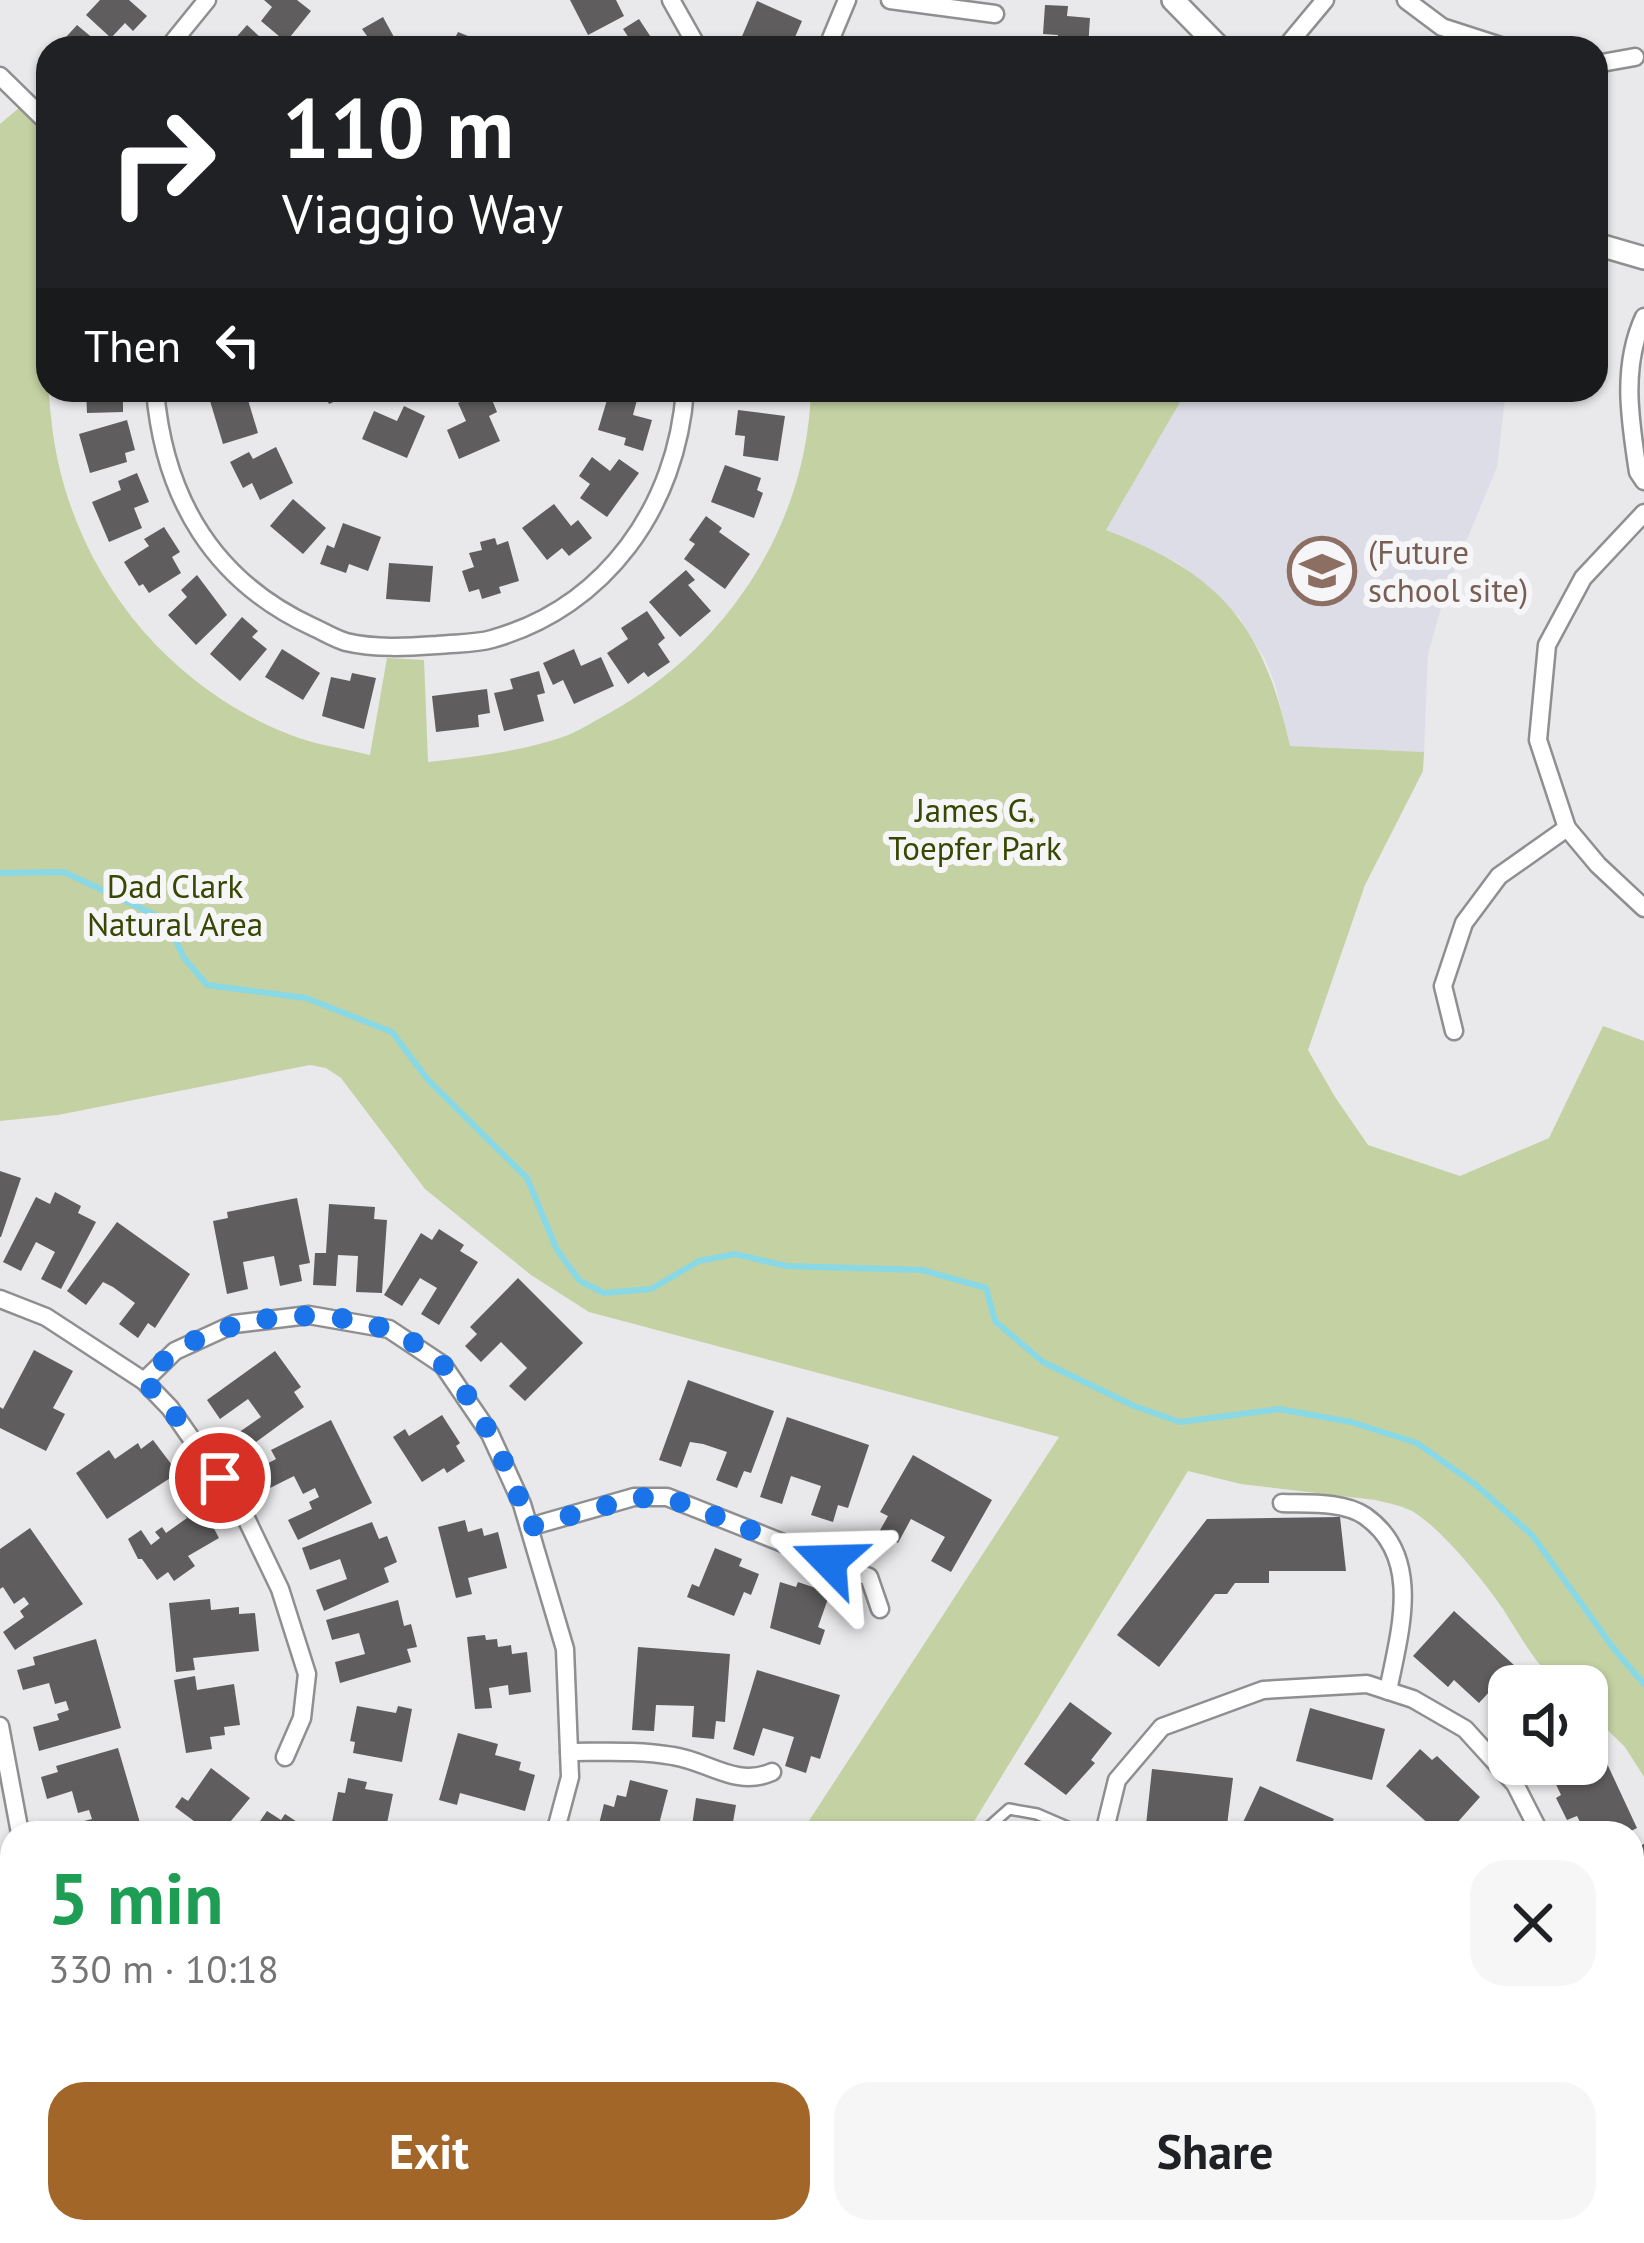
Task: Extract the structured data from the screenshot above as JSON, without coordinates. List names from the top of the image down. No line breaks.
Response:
{"parks":["James G. Toepfer Park","Dad Clark Natural Area"],"places":{"school or university":["(Future school site)"]},"page":{"turn":["110 m","Viaggio Way"],"then":"Then","heading":["5 min","330 m · 10:18"],"buttons":["Exit","Share"]}}
